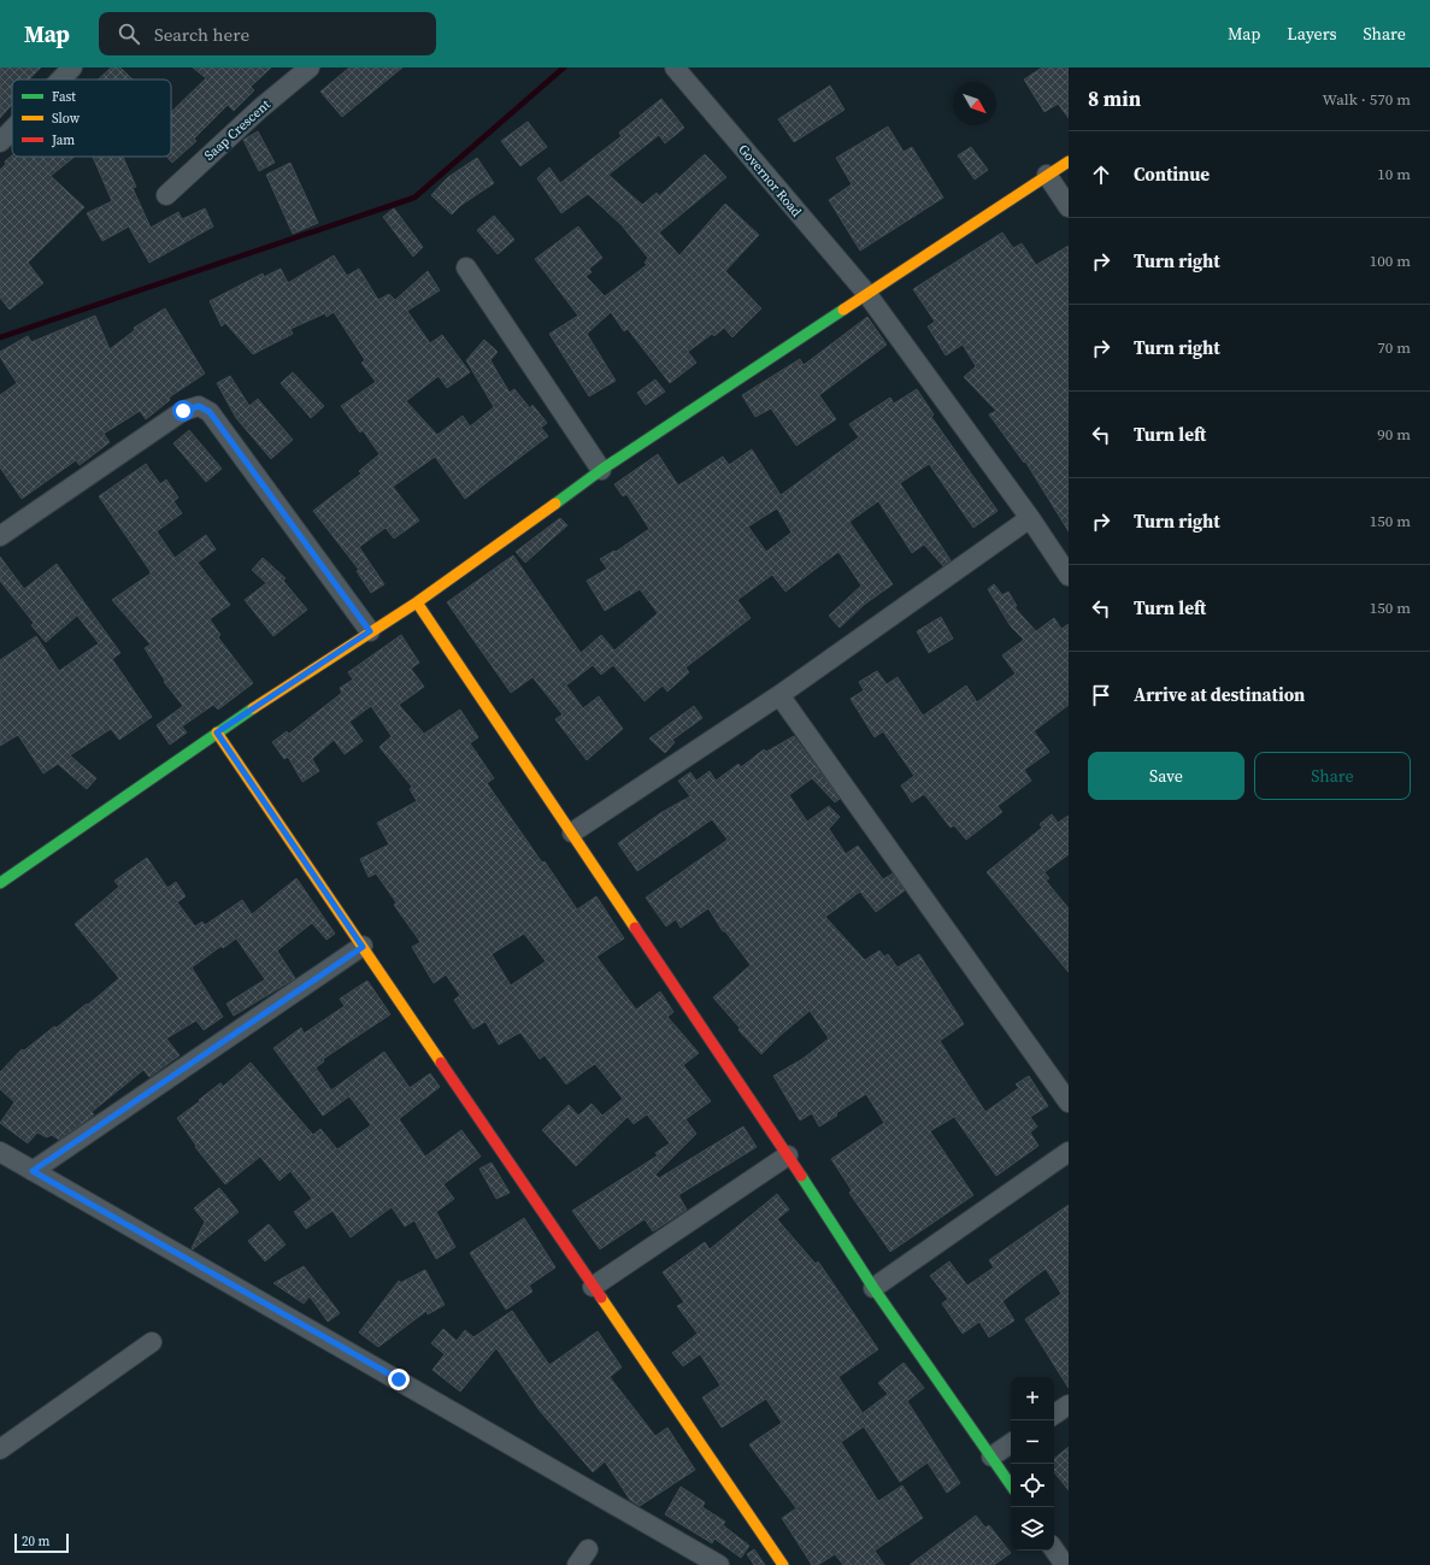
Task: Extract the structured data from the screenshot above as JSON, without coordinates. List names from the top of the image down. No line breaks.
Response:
{"streets":{"street":["Saap Crescent","Governor Road"]},"legend":["Fast","Slow","Jam"],"scale_bar":"20 m","north":"bottom right","page":{"header":"Map","search":"Search here","nav":["Map","Layers","Share"],"heading":["8 min","Walk · 570 m"],"list":[["Continue","10 m"],["Turn right","100 m"],["Turn right","70 m"],["Turn left","90 m"],["Turn right","150 m"],["Turn left","150 m"],"Arrive at destination"],"buttons":["Save","Share"],"map_buttons":["+","−"],"scale":"20 m"}}
